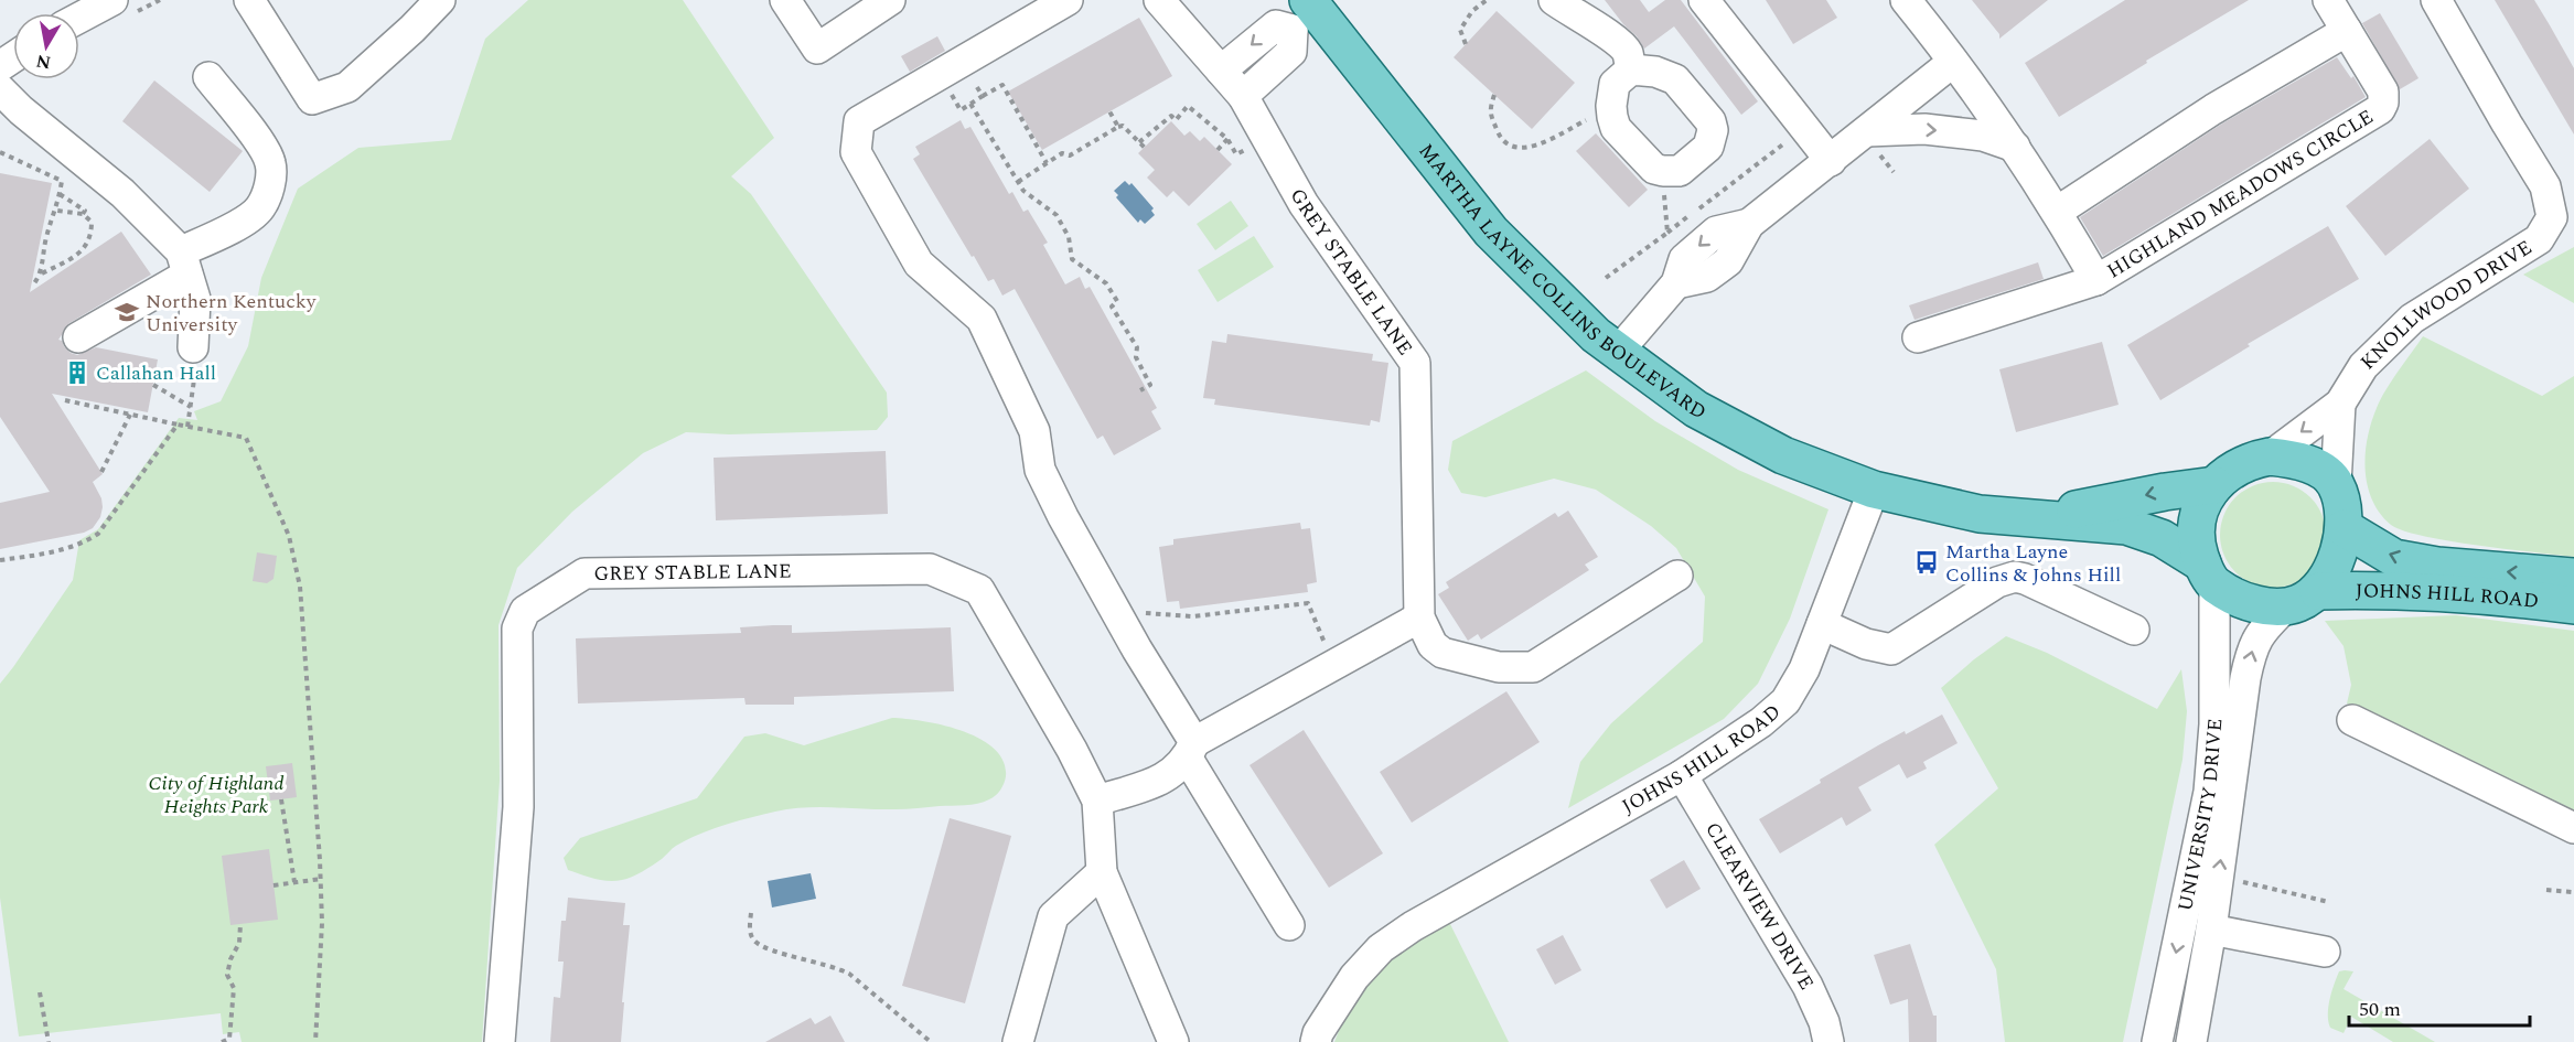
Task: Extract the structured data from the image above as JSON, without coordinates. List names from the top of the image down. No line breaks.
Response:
{"streets":{"main road":["MARTHA LAYNE COLLINS BOULEVARD","JOHNS HILL ROAD"],"street":["HIGHLAND MEADOWS CIRCLE","GREY STABLE LANE","KNOLLWOOD DRIVE","UNIVERSITY DRIVE","CLEARVIEW DRIVE"]},"crossings":[["MARTHA LAYNE COLLINS BOULEVARD","JOHNS HILL ROAD"],["KNOLLWOOD DRIVE","JOHNS HILL ROAD"],["KNOLLWOOD DRIVE","UNIVERSITY DRIVE"],["JOHNS HILL ROAD","UNIVERSITY DRIVE"],["JOHNS HILL ROAD","CLEARVIEW DRIVE"]],"parks":["City of Highland Heights Park"],"places":{"school or university":["Northern Kentucky University"],"building":["Callahan Hall"],"bus stop":["Martha Layne Collins & Johns Hill"]},"scale_bar":"50 m","north":"bottom"}
